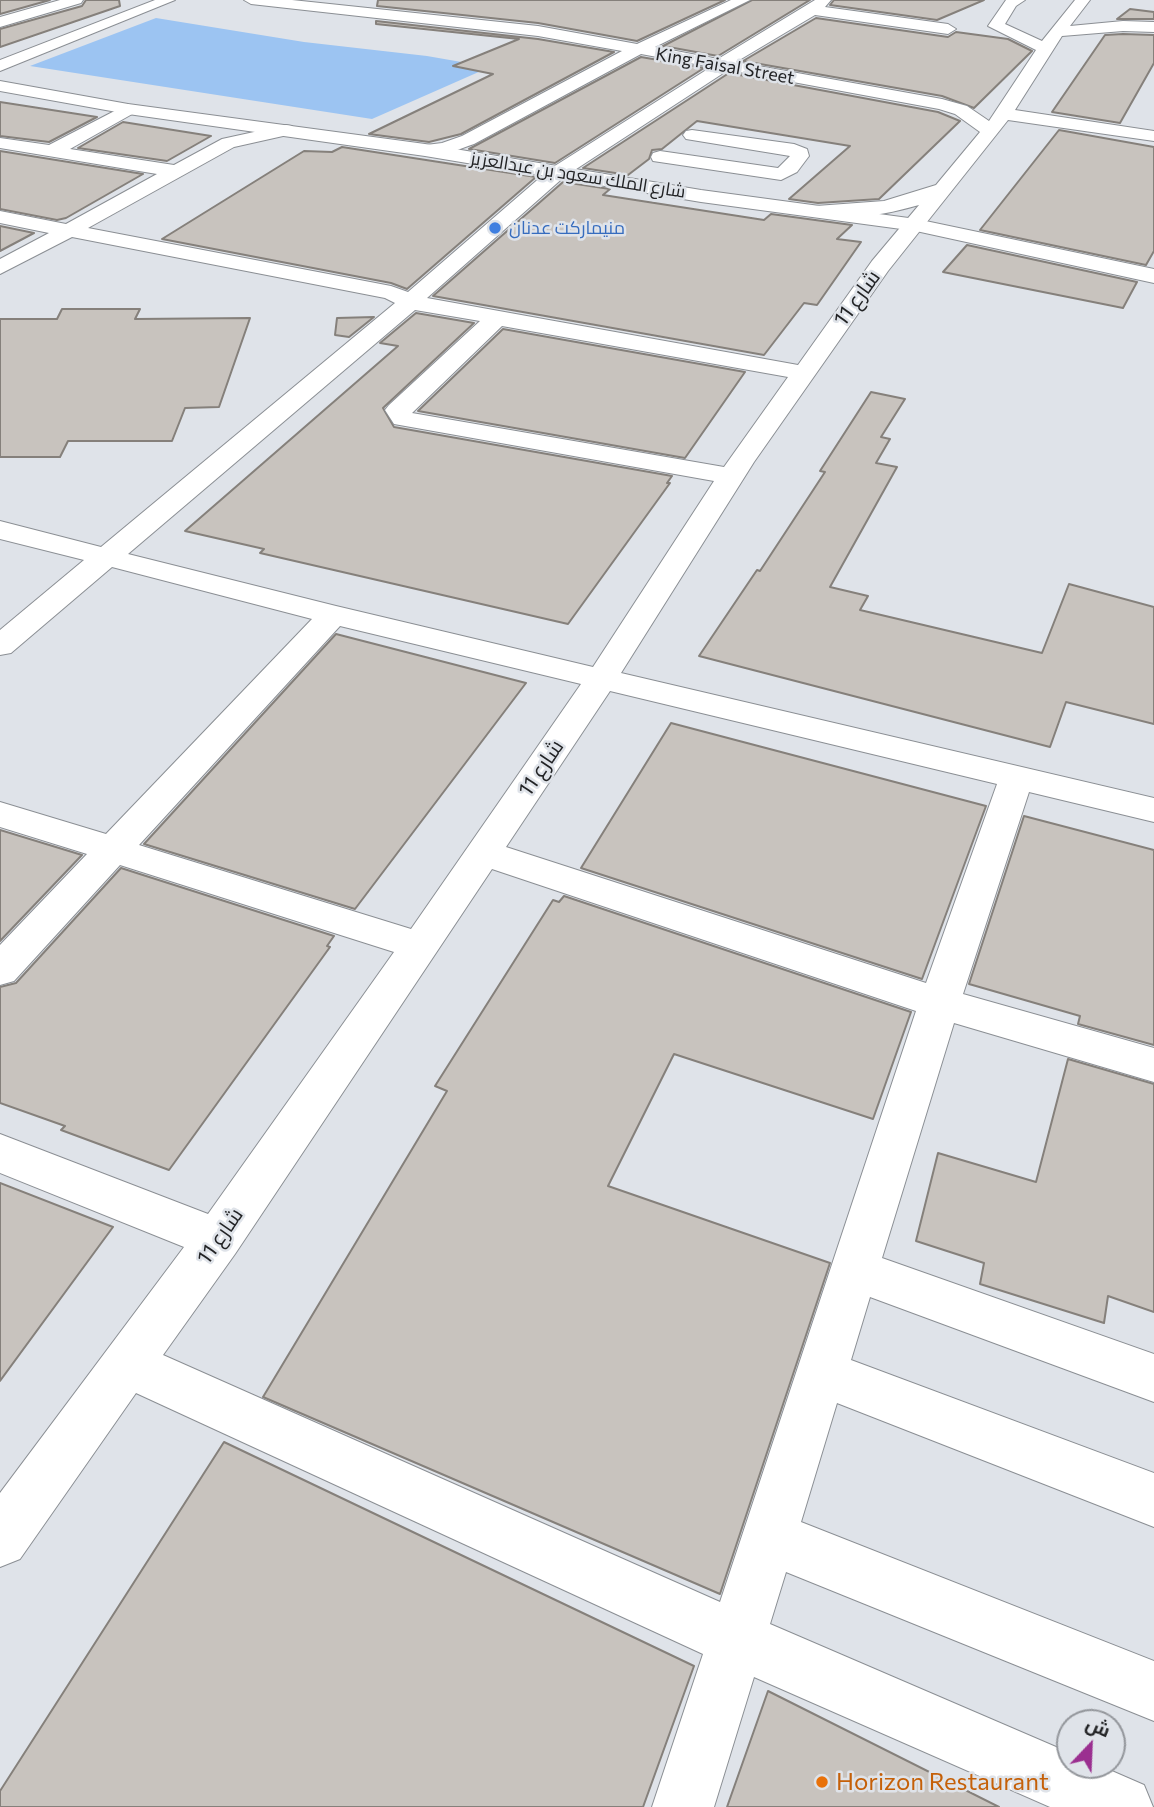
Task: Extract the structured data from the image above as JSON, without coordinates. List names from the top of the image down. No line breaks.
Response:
{"streets":{"street":["King Faisal Street","شارع الملك سعود بن عبدالعزيز","شارع 11"]},"crossings":[["King Faisal Street","شارع 11"],["شارع الملك سعود بن عبدالعزيز","شارع 11"]],"places":["منيماركت عدنان","Horizon Restaurant"],"north":"top right"}
